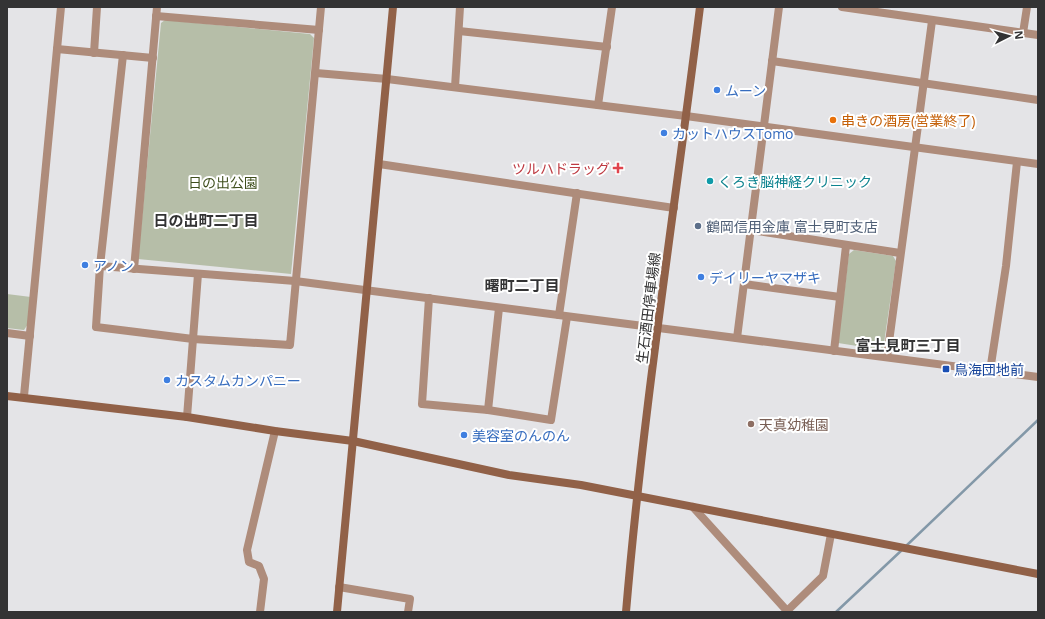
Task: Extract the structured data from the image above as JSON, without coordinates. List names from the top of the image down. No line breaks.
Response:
{"streets":{"street":["生石酒田停車場線"]},"districts":["日の出町二丁目","曙町二丁目","富士見町三丁目"],"parks":["日の出公園"],"places":{"other":["ムーン","串きの酒房(営業終了)","カットハウスTomo","くろき脳神経クリニック","鶴岡信用金庫 富士見町支店","アノン","デイリーヤマザキ","カスタムカンパニー","天真幼稚園","美容室のんのん"],"health":["ツルハドラッグ"],"transit":["鳥海団地前"]},"north":"right"}
